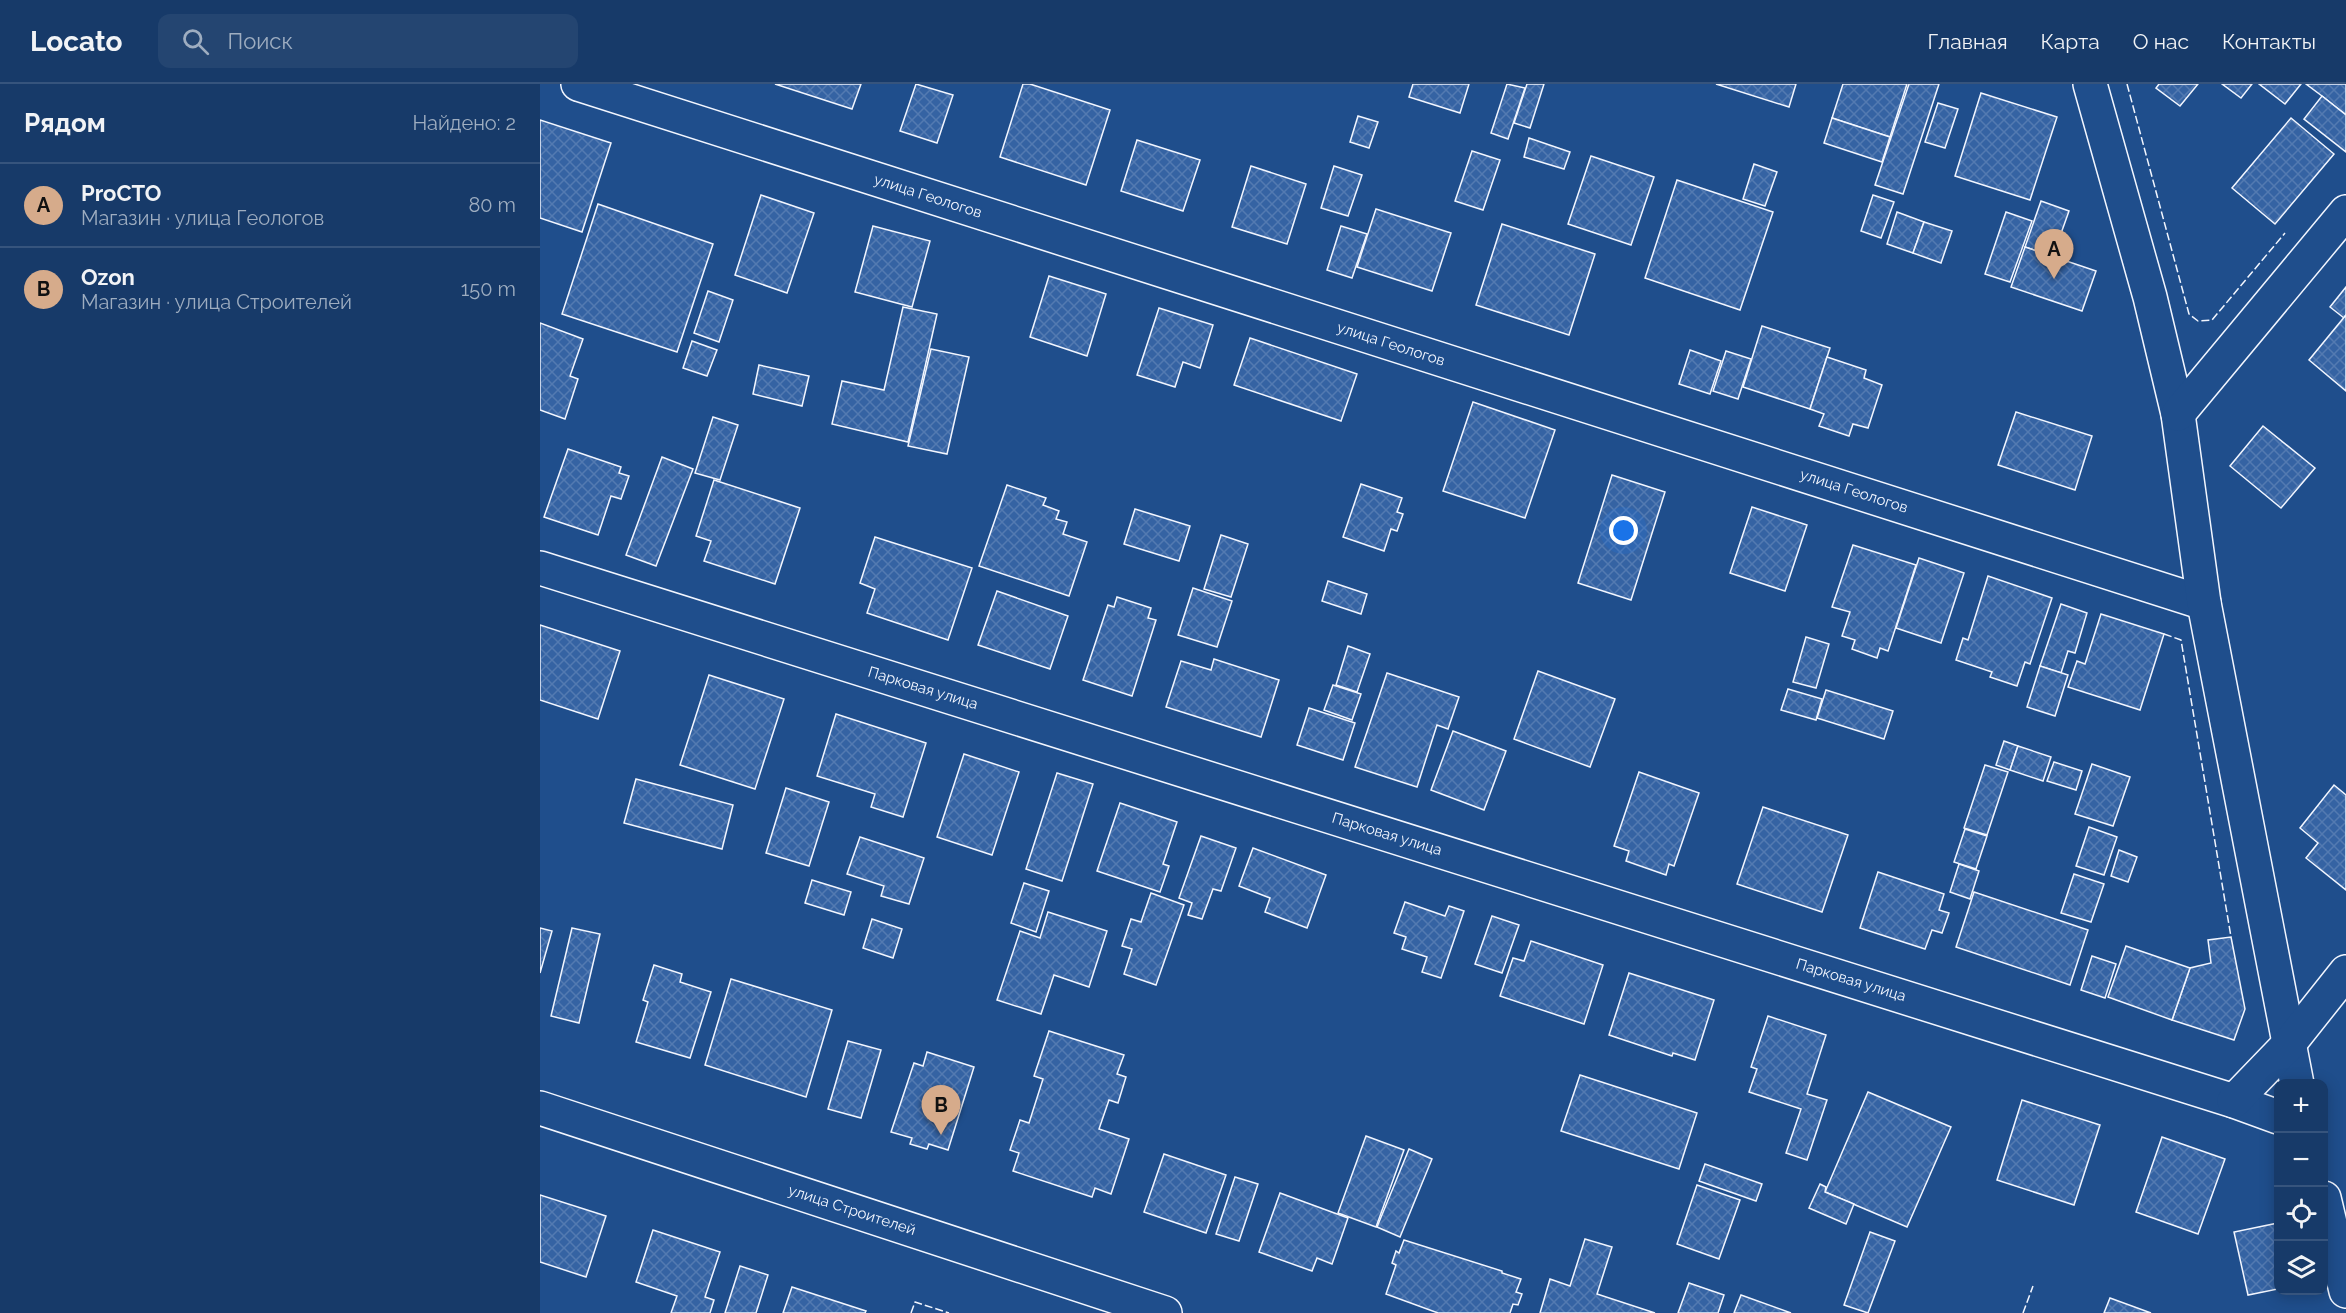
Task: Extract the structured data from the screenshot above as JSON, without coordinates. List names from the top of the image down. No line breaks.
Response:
{"streets":{"street":["улица Геологов","Парковая улица","улица Строителей"]},"page":{"header":"Locato","search":"Поиск","nav":["Главная","Карта","О нас","Контакты"],"heading":["Рядом","Найдено: 2"],"list":[{"mark":"A","name":"ProСТО","note":"Магазин · улица Геологов","value":"80 m"},{"mark":"B","name":"Ozon","note":"Магазин · улица Строителей","value":"150 m"}],"pins":["A","B"],"map_buttons":["+","−"]}}
